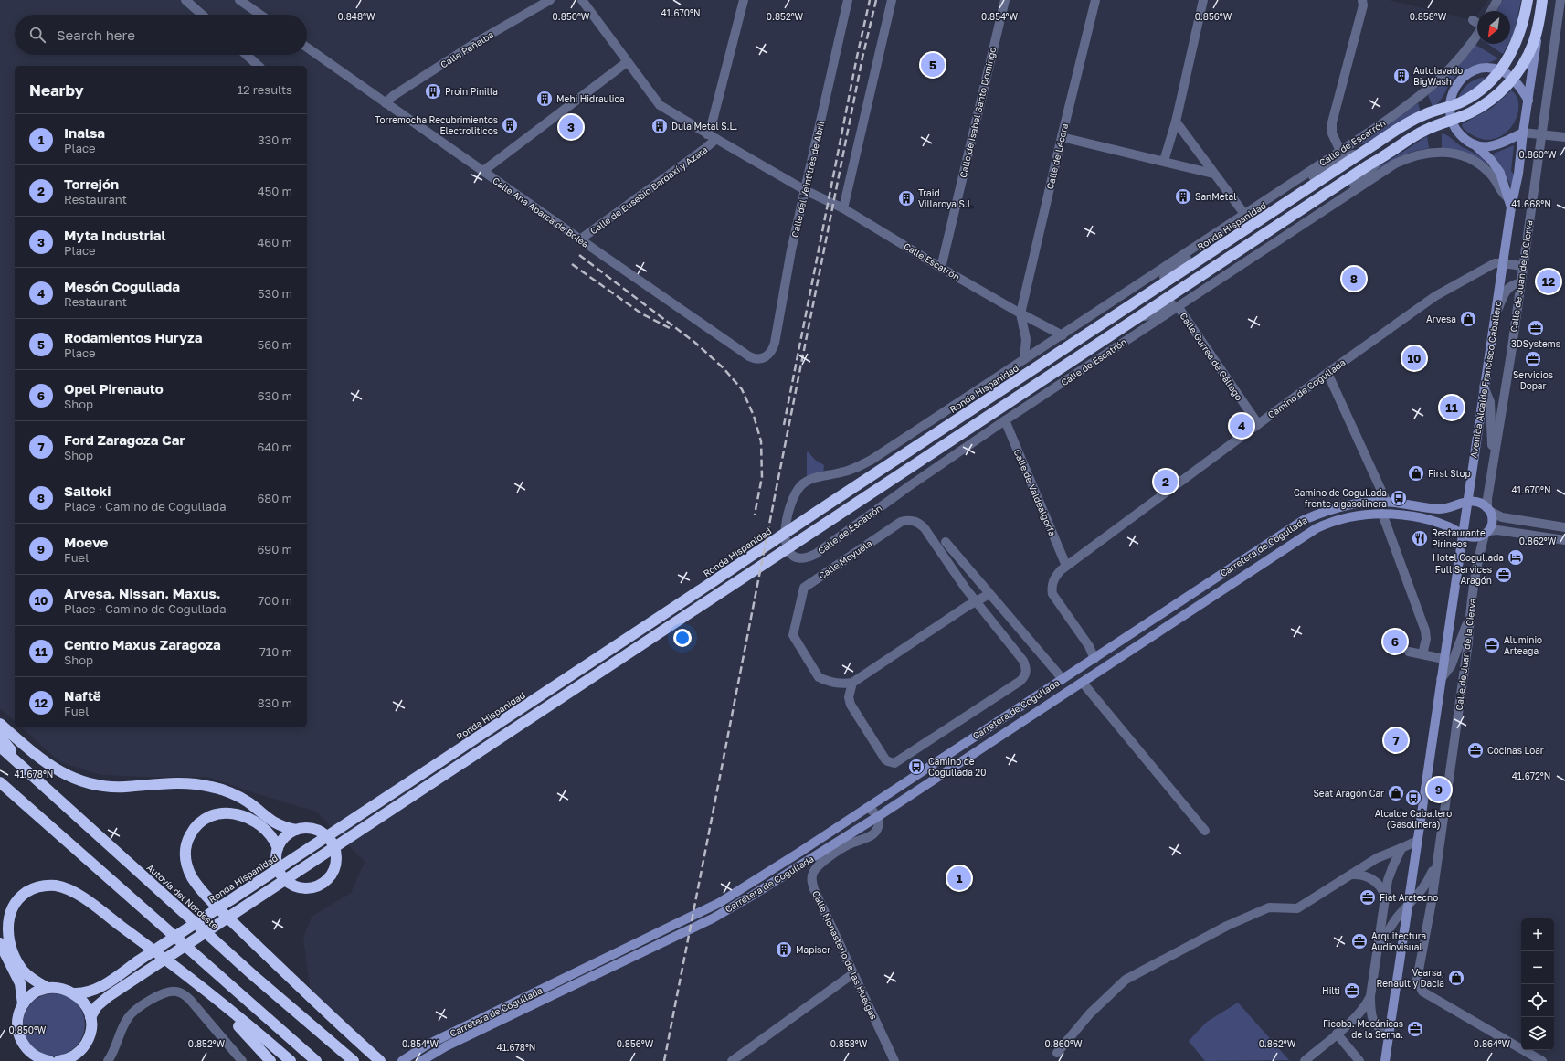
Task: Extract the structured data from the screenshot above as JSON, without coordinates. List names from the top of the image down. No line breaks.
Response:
{"streets":{"highway":["Ronda Hispanidad","Autovía del Nordeste"],"street":["Calle Peñalba","Calle de Isabel Santo Domingo","Calle de Escatrón","Calle de Lécera","Calle del Veintitrés de Abril","Calle de Eusebio Bardaxí y Azara","Calle Ana Abarca de Bolea","Calle Escatrón","Calle de Juan de la Cierva","Calle Gurrea de Gállego","Avenida Alcalde Francisco Caballero","Camino de Cogullada","Calle de Valdealgorfa","Carretera de Cogullada","Calle Moyuela","Calle Monasterio de las Huelgas"]},"crossings":[["Calle Peñalba","Calle Ana Abarca de Bolea"],["Calle de Isabel Santo Domingo","Calle Escatrón"],["Calle de Escatrón","Ronda Hispanidad"],["Calle de Escatrón","Calle Escatrón"],["Calle de Escatrón","Calle Gurrea de Gállego"],["Calle de Escatrón","Avenida Alcalde Francisco Caballero"],["Calle de Escatrón","Calle de Valdealgorfa"],["Calle de Lécera","Calle Escatrón"],["Calle del Veintitrés de Abril","Calle Ana Abarca de Bolea"],["Calle del Veintitrés de Abril","Calle Escatrón"],["Calle de Eusebio Bardaxí y Azara","Calle Ana Abarca de Bolea"],["Calle de Eusebio Bardaxí y Azara","Calle Escatrón"],["Calle de Juan de la Cierva","Avenida Alcalde Francisco Caballero"],["Calle de Juan de la Cierva","Carretera de Cogullada"],["Calle Gurrea de Gállego","Camino de Cogullada"],["Avenida Alcalde Francisco Caballero","Camino de Cogullada"],["Avenida Alcalde Francisco Caballero","Carretera de Cogullada"],["Camino de Cogullada","Calle de Valdealgorfa"],["Camino de Cogullada","Carretera de Cogullada"],["Carretera de Cogullada","Calle Monasterio de las Huelgas"]],"places":{"building":["Autolavado BigWash","Proin Pinilla","Mehi Hidraulica","Torremocha Recubrimientos Electroliticos","Dula Metal S.L.","SanMetal","Traid Villaroya S.L","Mapiser"],"shop":["Arvesa","First Stop","Seat Aragón Car","Vearsa, Renault y Dacia"],"office":["3DSystems","Servicios Dopar","Full Services Aragón","Aluminio Arteaga","Cocinas Loar","Fiat Aratecno","Arquitectura Audiovisual","Hilti","Ficoba. Mecánicas de la Serna."],"bus stop":["Camino de Cogullada frente a gasolinera","Camino de Cogullada 20","Alcalde Caballero (Gasolinera)"],"restaurant":["Restaurante Pirineos"],"hotel":["Hotel Cogullada"]},"north":"bottom left","page":{"search":"Search here","pins":["5","3","8","12","10","11","4","2","6","7","9","1"],"heading":["Nearby","12 results"],"list":[{"mark":"1","name":"Inalsa","note":"Place","value":"330 m"},{"mark":"2","name":"Torrejón","note":"Restaurant","value":"450 m"},{"mark":"3","name":"Myta Industrial","note":"Place","value":"460 m"},{"mark":"4","name":"Mesón Cogullada","note":"Restaurant","value":"530 m"},{"mark":"5","name":"Rodamientos Huryza","note":"Place","value":"560 m"},{"mark":"6","name":"Opel Pirenauto","note":"Shop","value":"630 m"},{"mark":"7","name":"Ford Zaragoza Car","note":"Shop","value":"640 m"},{"mark":"8","name":"Saltoki","note":"Place · Camino de Cogullada","value":"680 m"},{"mark":"9","name":"Moeve","note":"Fuel","value":"690 m"},{"mark":"10","name":"Arvesa. Nissan. Maxus.","note":"Place · Camino de Cogullada","value":"700 m"},{"mark":"11","name":"Centro Maxus Zaragoza","note":"Shop","value":"710 m"},{"mark":"12","name":"Naftë","note":"Fuel","value":"830 m"}],"map_buttons":["+","−"]},"coordinates":["41.670°N","0.848°W","0.850°W","0.852°W","0.854°W","0.856°W","0.858°W","0.860°W","41.668°N","0.862°W","41.678°N","41.672°N","0.864°W"]}
